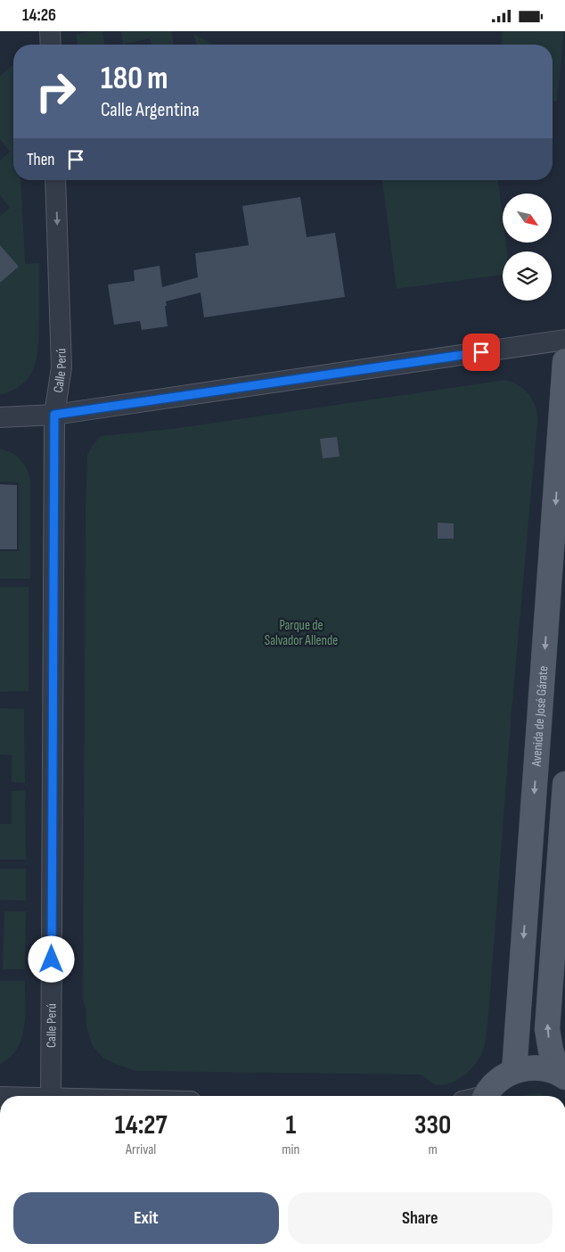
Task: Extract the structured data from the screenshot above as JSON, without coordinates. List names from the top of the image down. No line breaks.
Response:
{"streets":{"main road":["Avenida de José Gárate"],"street":["Calle Perú"]},"parks":["Parque de Salvador Allende"],"north":"bottom right","page":{"status":"14:26","turn":["180 m","Calle Argentina"],"then":"Then","eta":["14:27","Arrival","1","min","330","m"],"buttons":["Exit","Share"]}}
